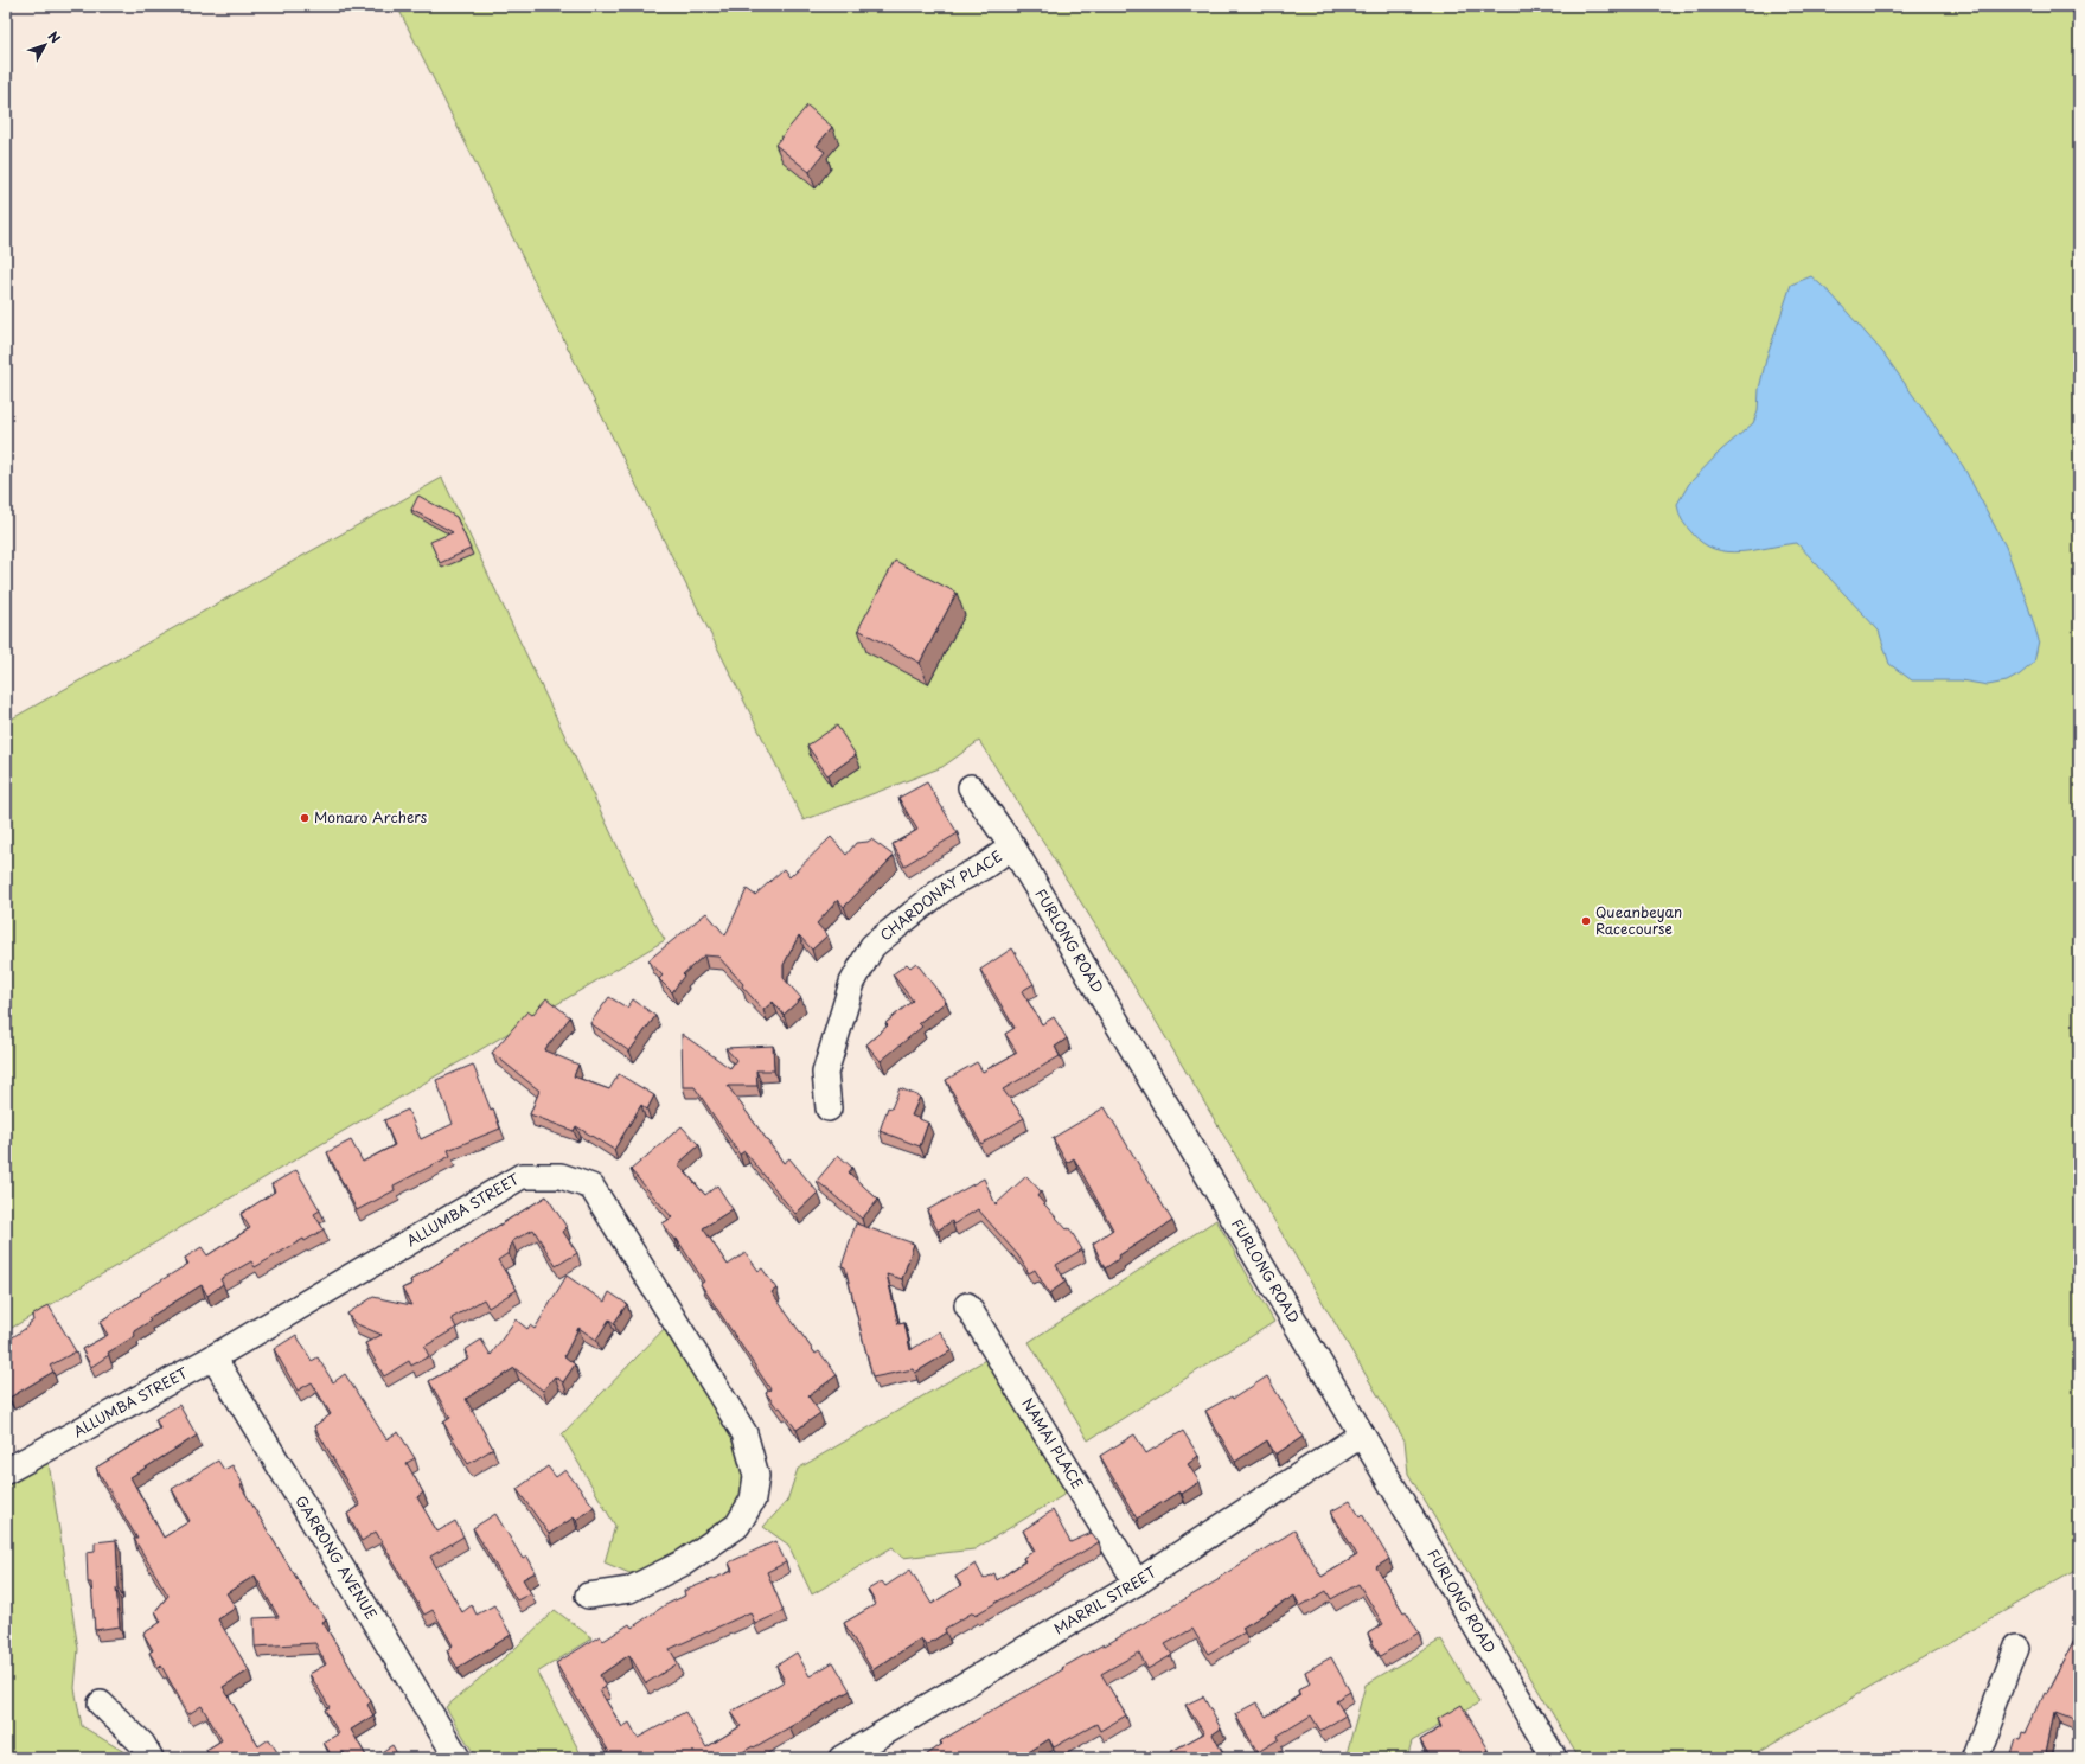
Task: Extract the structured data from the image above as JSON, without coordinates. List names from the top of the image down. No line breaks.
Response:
{"streets":{"street":["CHARDONAY PLACE","FURLONG ROAD","ALLUMBA STREET","NAMAI PLACE","GARRONG AVENUE","MARRIL STREET"]},"crossings":[["CHARDONAY PLACE","FURLONG ROAD"],["FURLONG ROAD","MARRIL STREET"],["ALLUMBA STREET","GARRONG AVENUE"],["NAMAI PLACE","MARRIL STREET"]],"places":["Monaro Archers","Queanbeyan Racecourse"],"north":"top right"}
